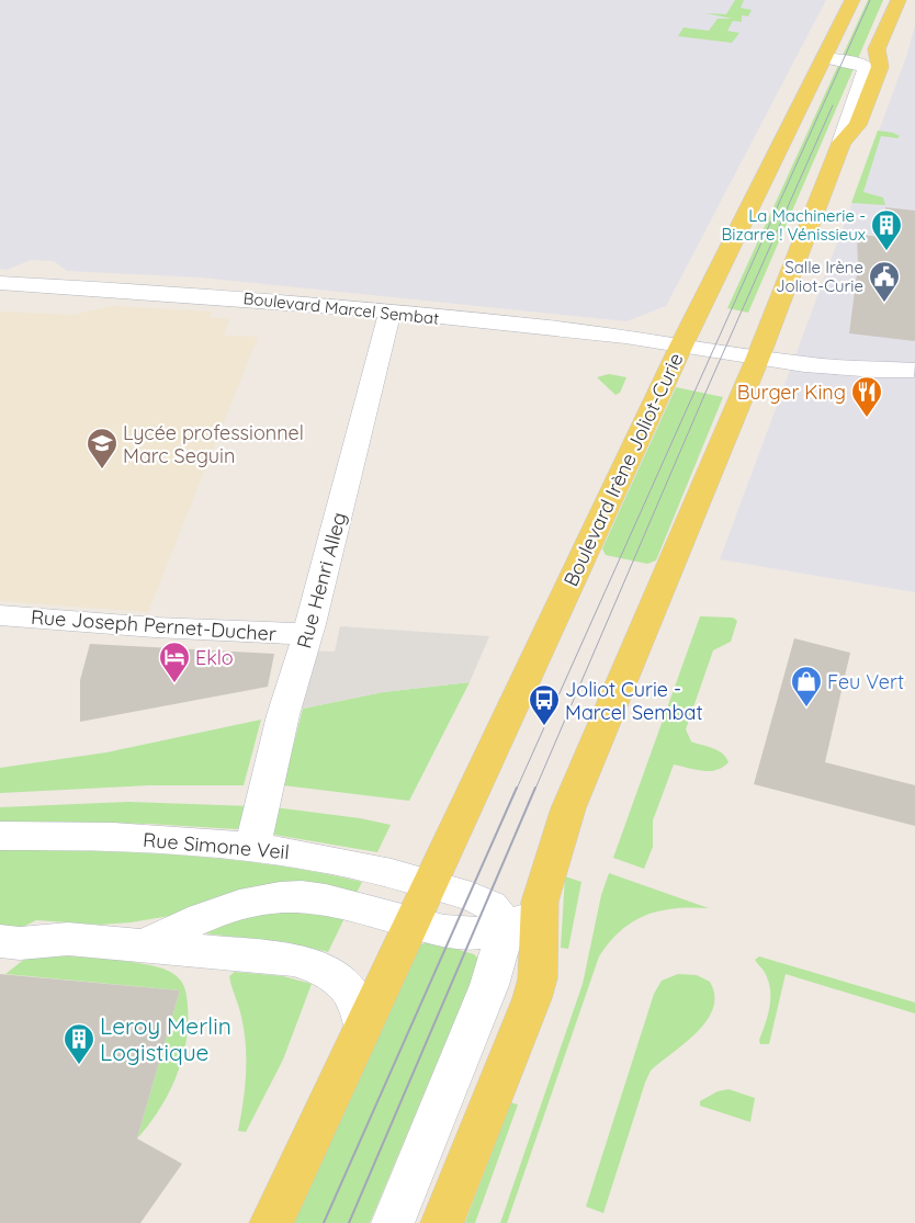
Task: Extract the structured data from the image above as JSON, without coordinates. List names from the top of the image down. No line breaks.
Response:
{"streets":{"main road":["Boulevard Irène Joliot-Curie"],"street":["Boulevard Marcel Sembat","Rue Henri Alleg","Rue Joseph Pernet-Ducher","Rue Simone Veil"]},"crossings":[["Boulevard Marcel Sembat","Boulevard Irène Joliot-Curie"],["Boulevard Marcel Sembat","Rue Henri Alleg"],["Boulevard Irène Joliot-Curie","Rue Simone Veil"],["Rue Henri Alleg","Rue Joseph Pernet-Ducher"],["Rue Henri Alleg","Rue Simone Veil"]],"places":{"building":["La Machinerie - Bizarre ! Vénissieux","Leroy Merlin Logistique"],"public building":["Salle Irène Joliot-Curie"],"restaurant":["Burger King"],"school or university":["Lycée professionnel Marc Seguin"],"hotel":["Eklo"],"shop":["Feu Vert"],"bus stop":["Joliot Curie - Marcel Sembat"]}}
